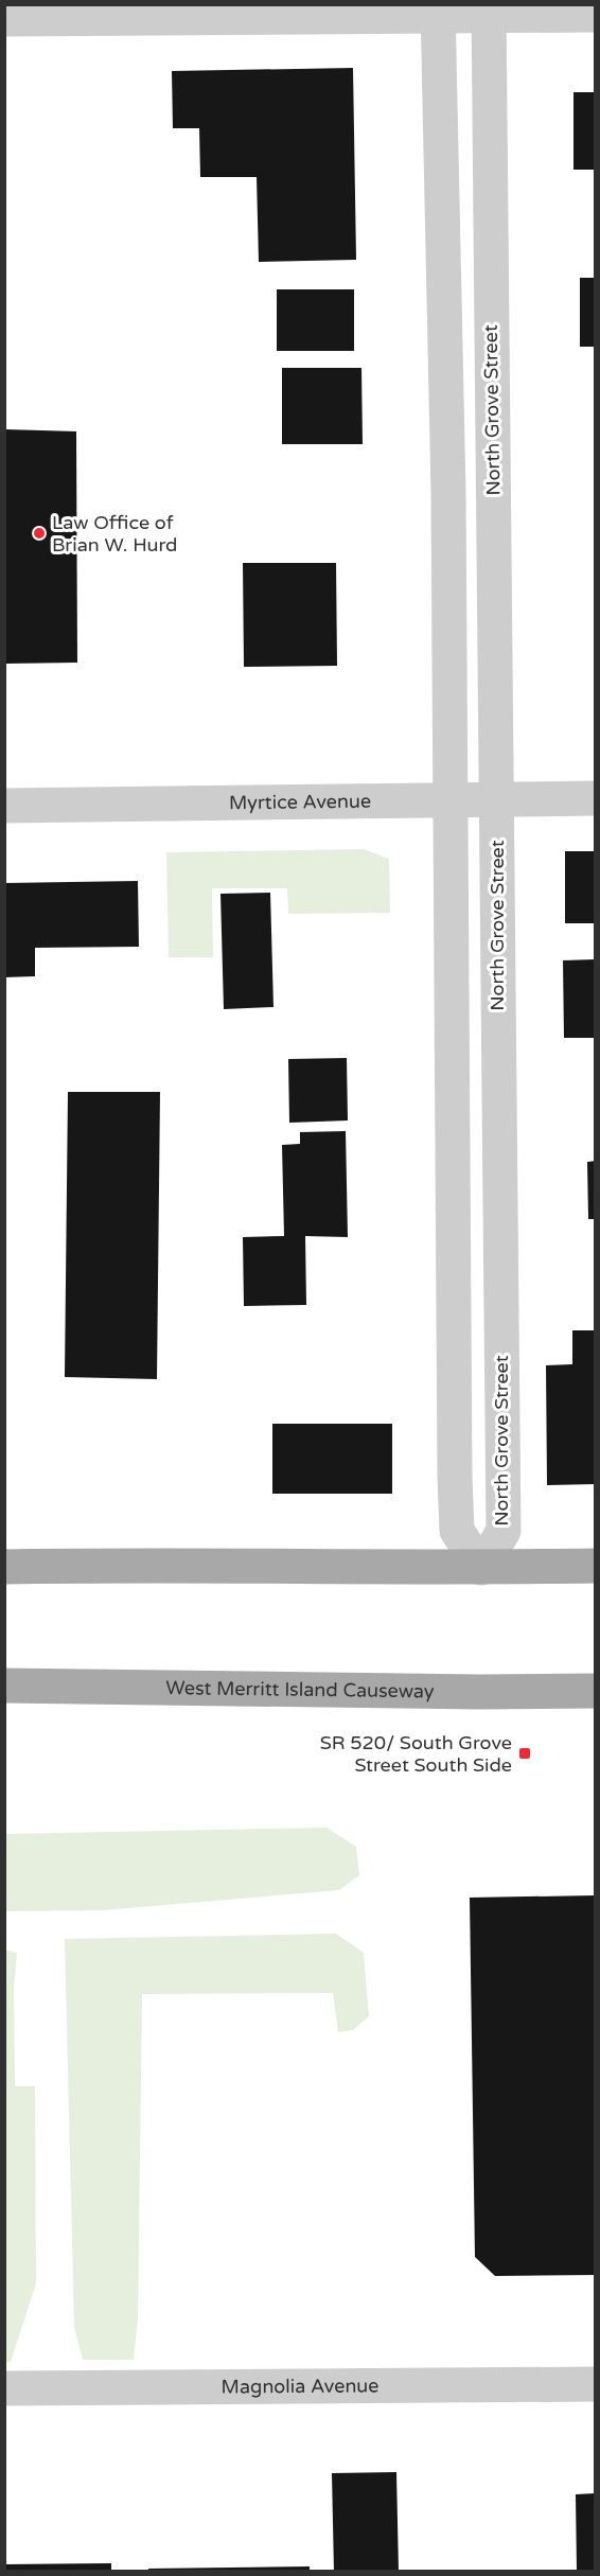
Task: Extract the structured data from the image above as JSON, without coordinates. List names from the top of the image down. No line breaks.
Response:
{"streets":{"main road":["West Merritt Island Causeway"],"street":["North Grove Street","Myrtice Avenue","Magnolia Avenue"]},"crossings":[["North Grove Street","Myrtice Avenue"]],"places":{"other":["Law Office of Brian W. Hurd"],"transit":["SR 520/ South Grove Street South Side"]}}
